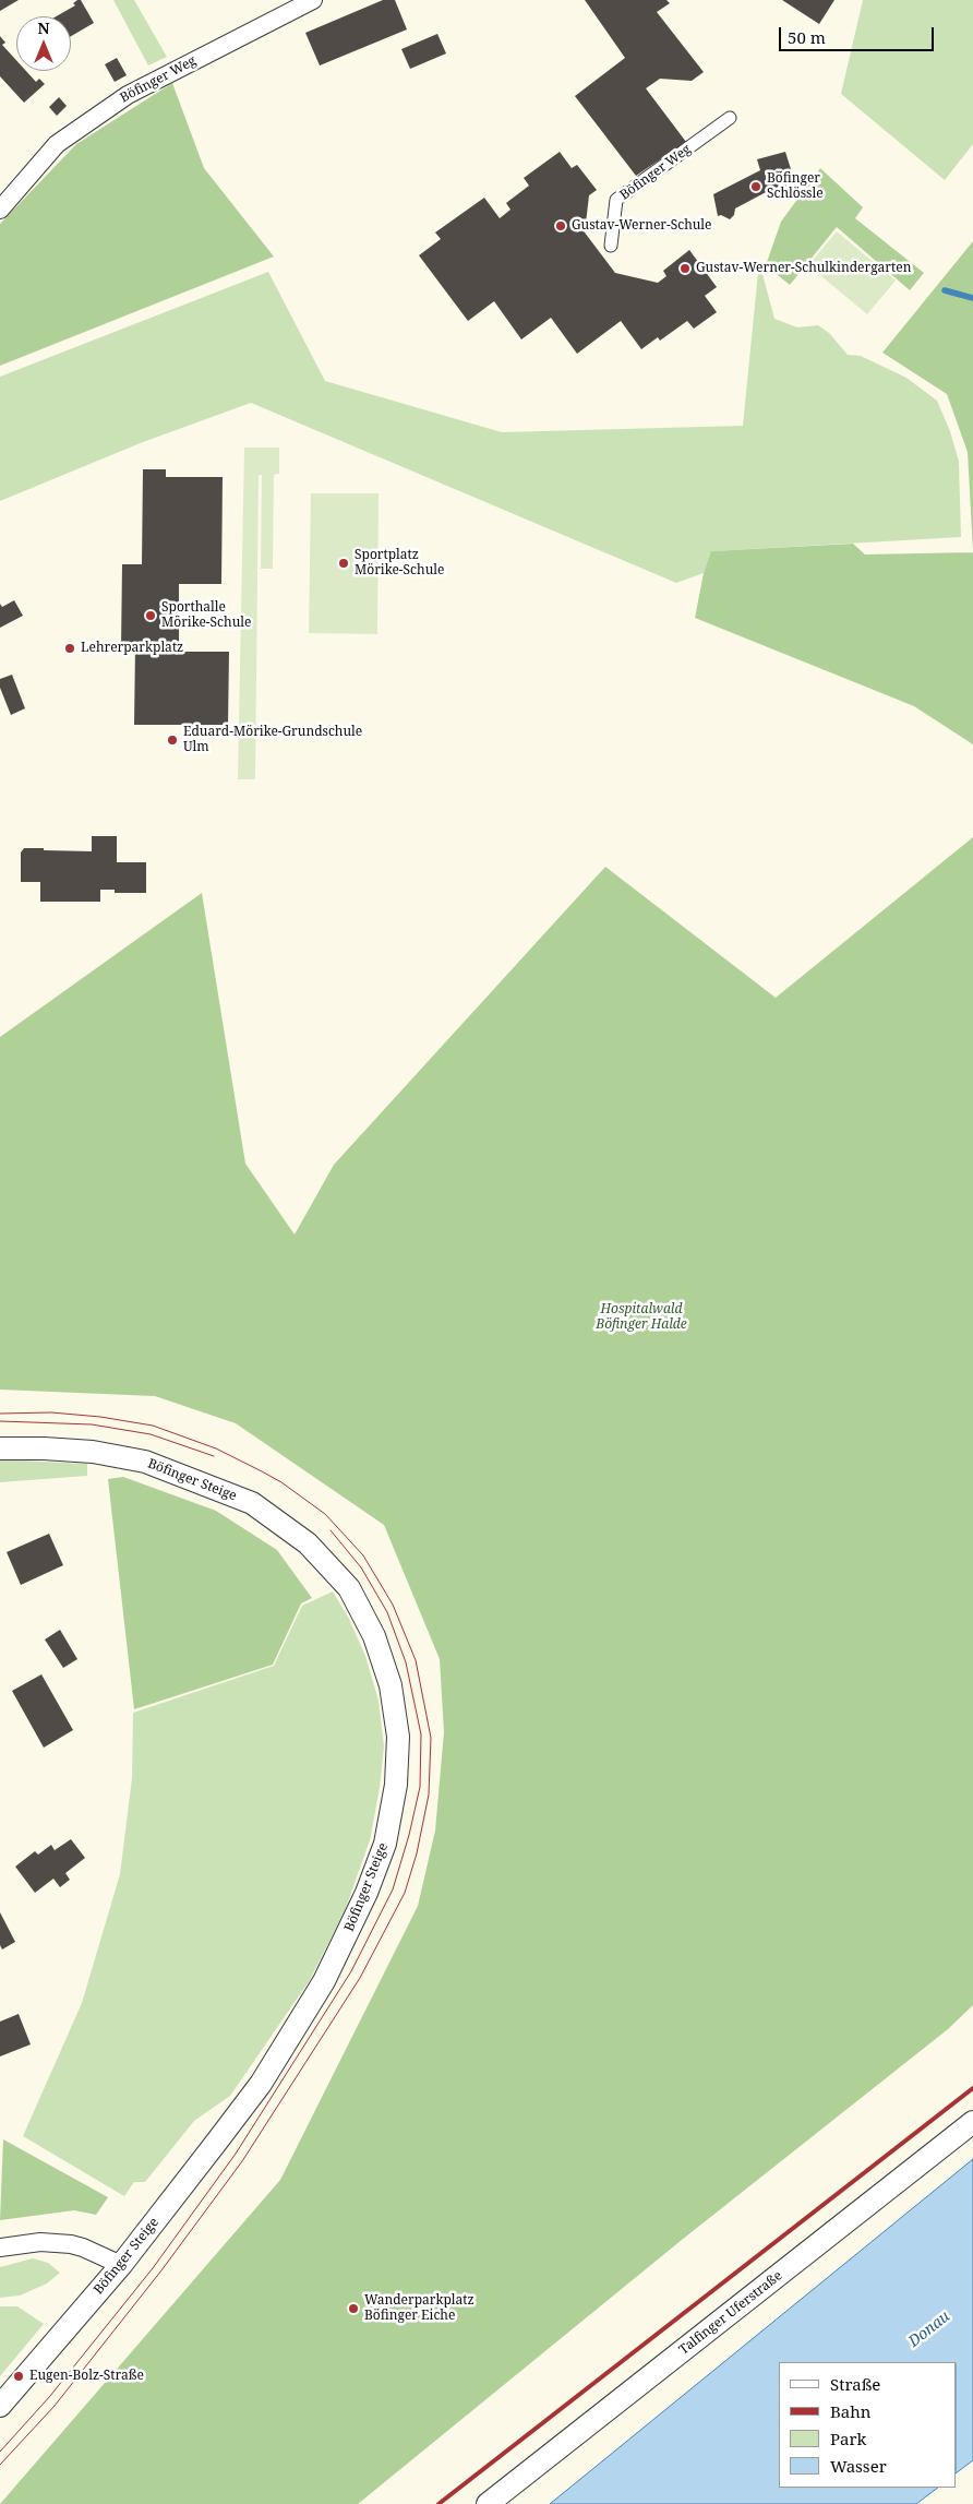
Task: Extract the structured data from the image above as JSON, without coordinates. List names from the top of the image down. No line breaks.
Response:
{"streets":{"street":["Böfinger Weg","Böfinger Steige","Talfinger Uferstraße"]},"water":["Donau"],"parks":["Hospitalwald Böfinger Halde"],"places":["Böfinger Schlössle","Gustav-Werner-Schule","Gustav-Werner-Schulkindergarten","Sportplatz Mörike-Schule","Sporthalle Mörike-Schule","Lehrerparkplatz","Eduard-Mörike-Grundschule Ulm","Wanderparkplatz Böfinger Eiche","Eugen-Bolz-Straße"],"legend":["Straße","Bahn","Park","Wasser"],"scale_bar":"50 m","north":"top"}
